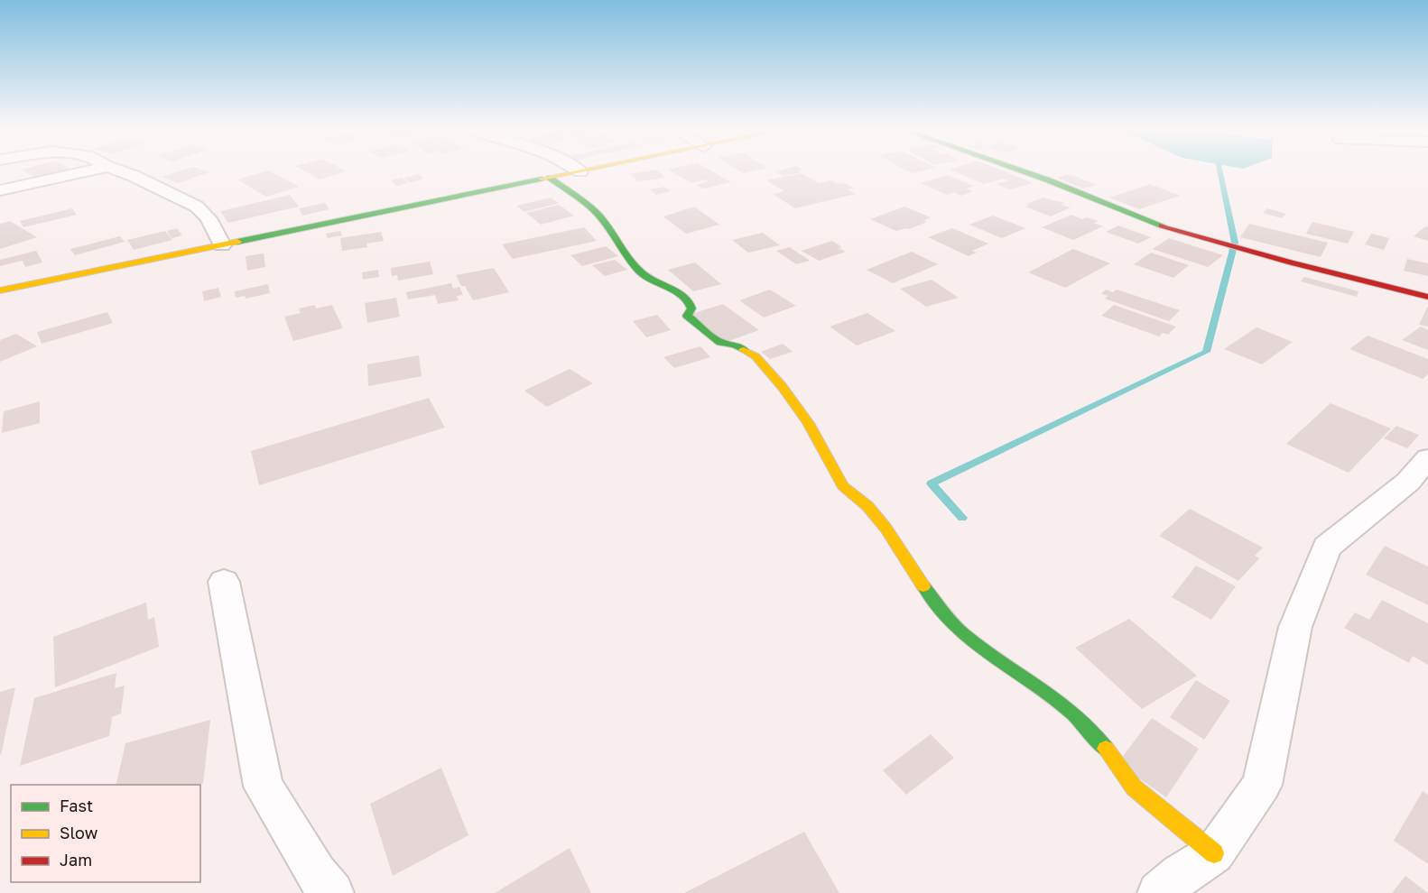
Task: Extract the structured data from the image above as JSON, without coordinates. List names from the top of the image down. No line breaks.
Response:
{"legend":["Fast","Slow","Jam"]}
